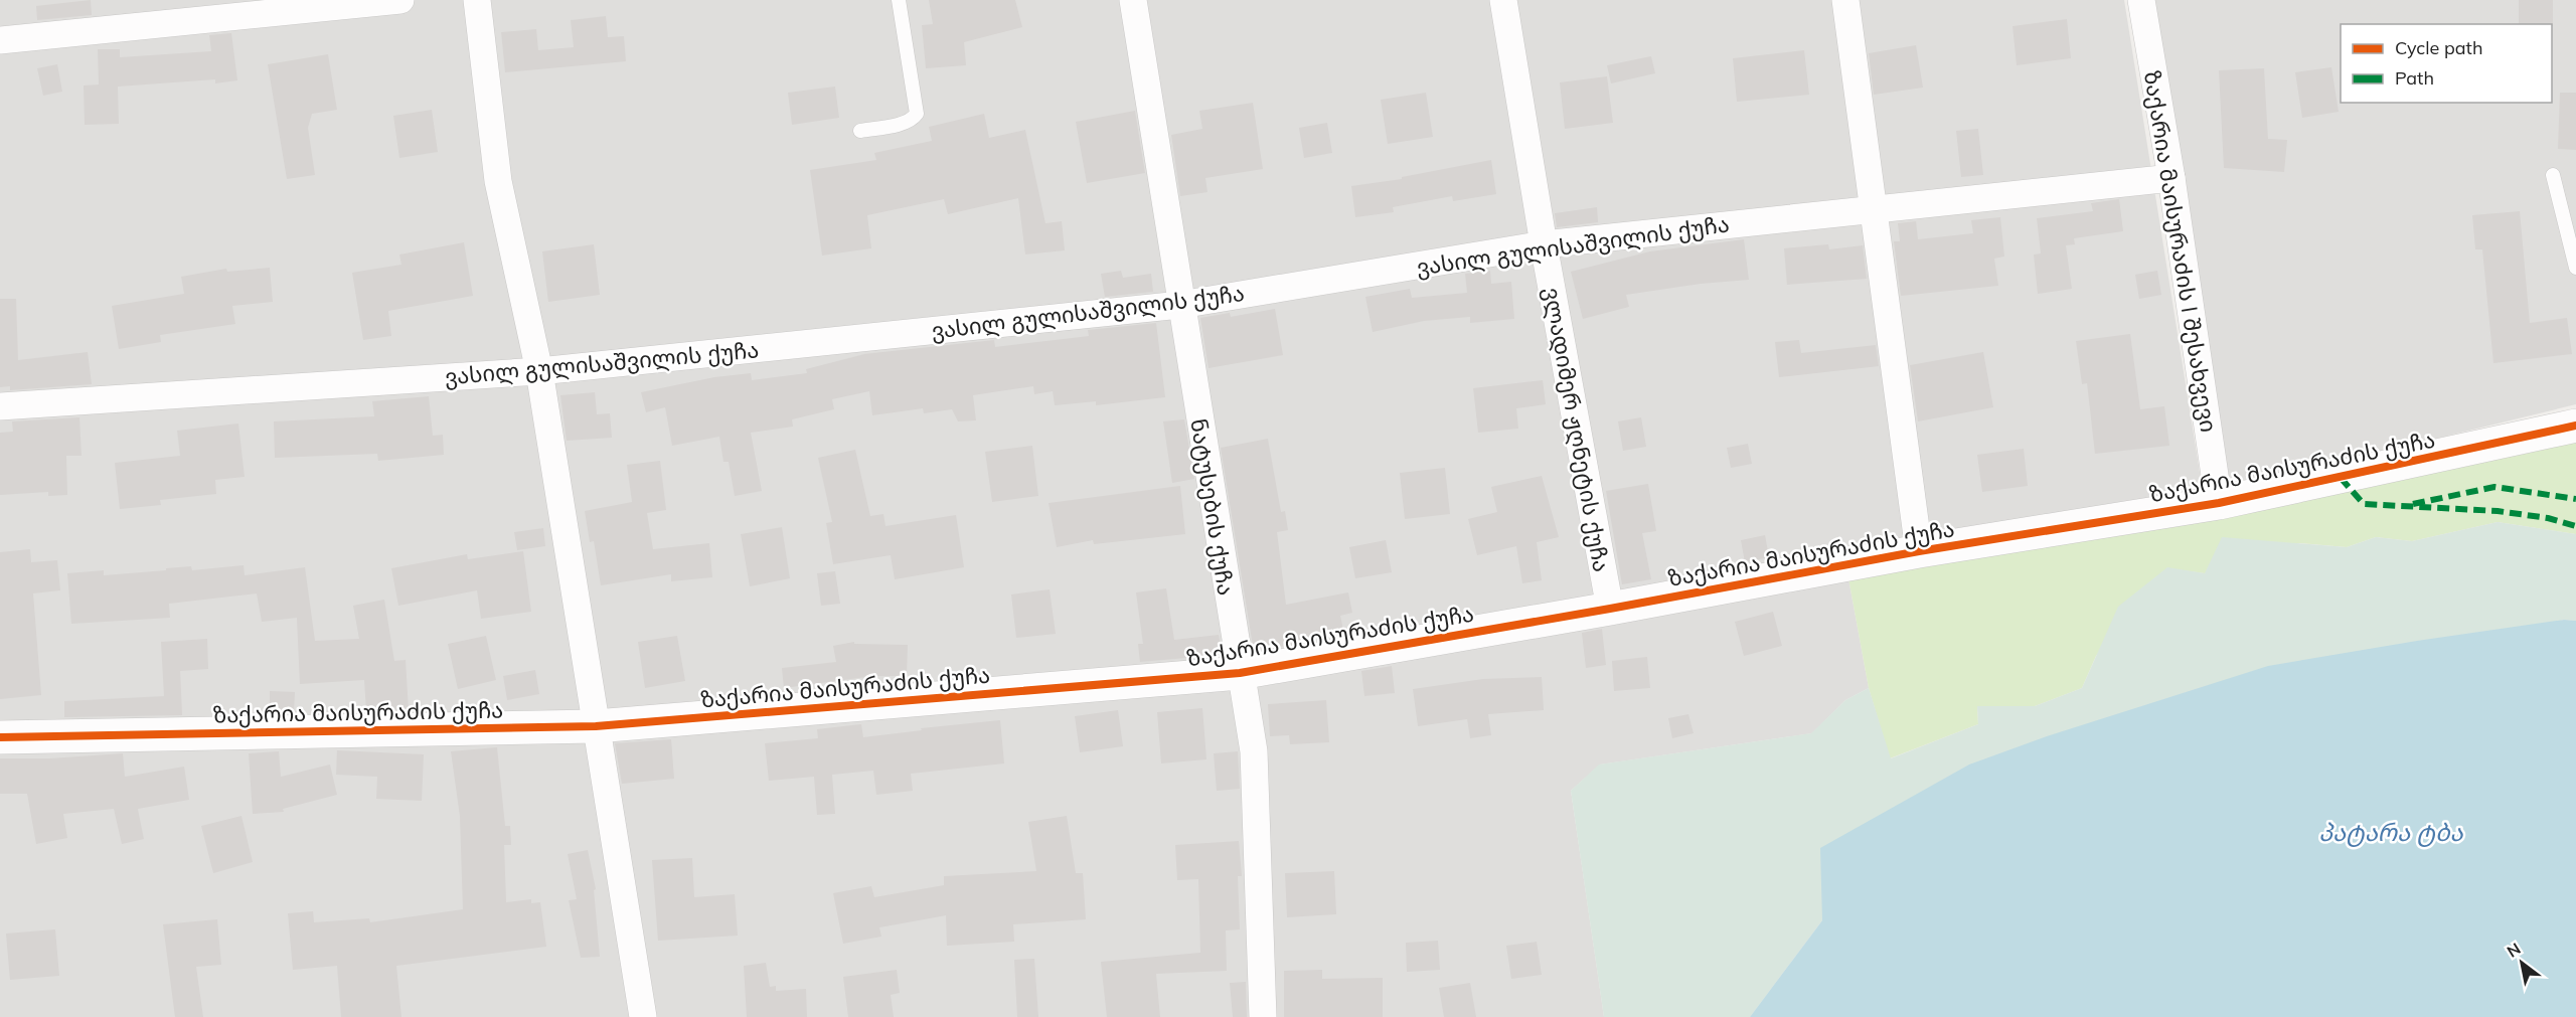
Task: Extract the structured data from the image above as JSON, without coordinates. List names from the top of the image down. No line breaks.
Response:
{"streets":{"street":["ვასილ გულისაშვილის ქუჩა","ზაქარია მაისურაძის I შესახვევი","ვლადიმერ ჟღნეტის ქუჩა","ზაქარია მაისურაძის ქუჩა","ნატუსების ქუჩა"]},"crossings":[["ვასილ გულისაშვილის ქუჩა","ზაქარია მაისურაძის I შესახვევი"],["ვასილ გულისაშვილის ქუჩა","ვლადიმერ ჟღნეტის ქუჩა"],["ვასილ გულისაშვილის ქუჩა","ნატუსების ქუჩა"],["ზაქარია მაისურაძის I შესახვევი","ზაქარია მაისურაძის ქუჩა"],["ვლადიმერ ჟღნეტის ქუჩა","ზაქარია მაისურაძის ქუჩა"],["ზაქარია მაისურაძის ქუჩა","ნატუსების ქუჩა"]],"water":["პატარა ტბა"],"legend":["Cycle path","Path"],"north":"top left"}
